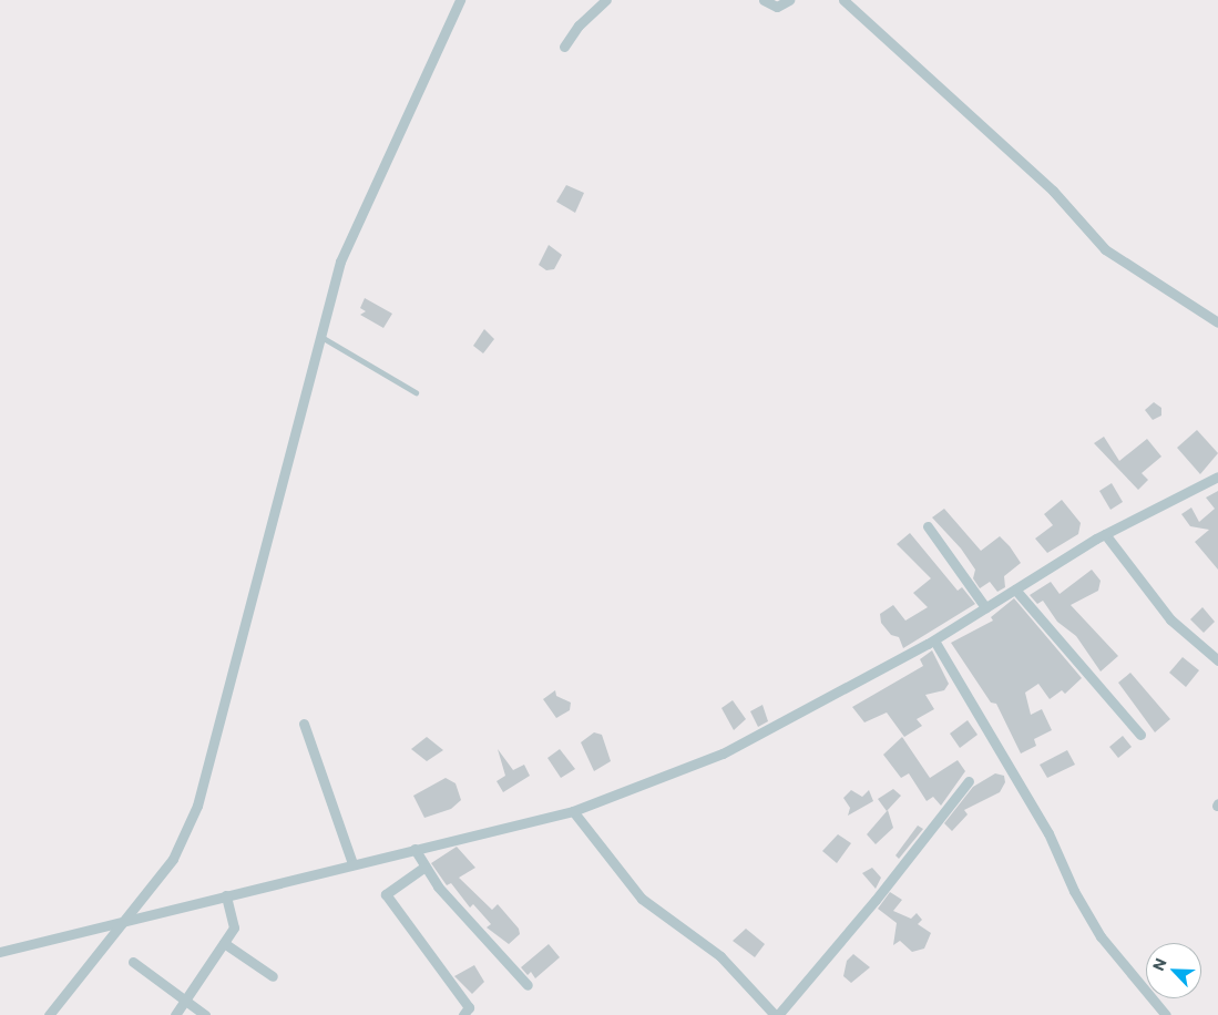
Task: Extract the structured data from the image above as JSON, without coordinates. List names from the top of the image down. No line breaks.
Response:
{"north":"top left"}
